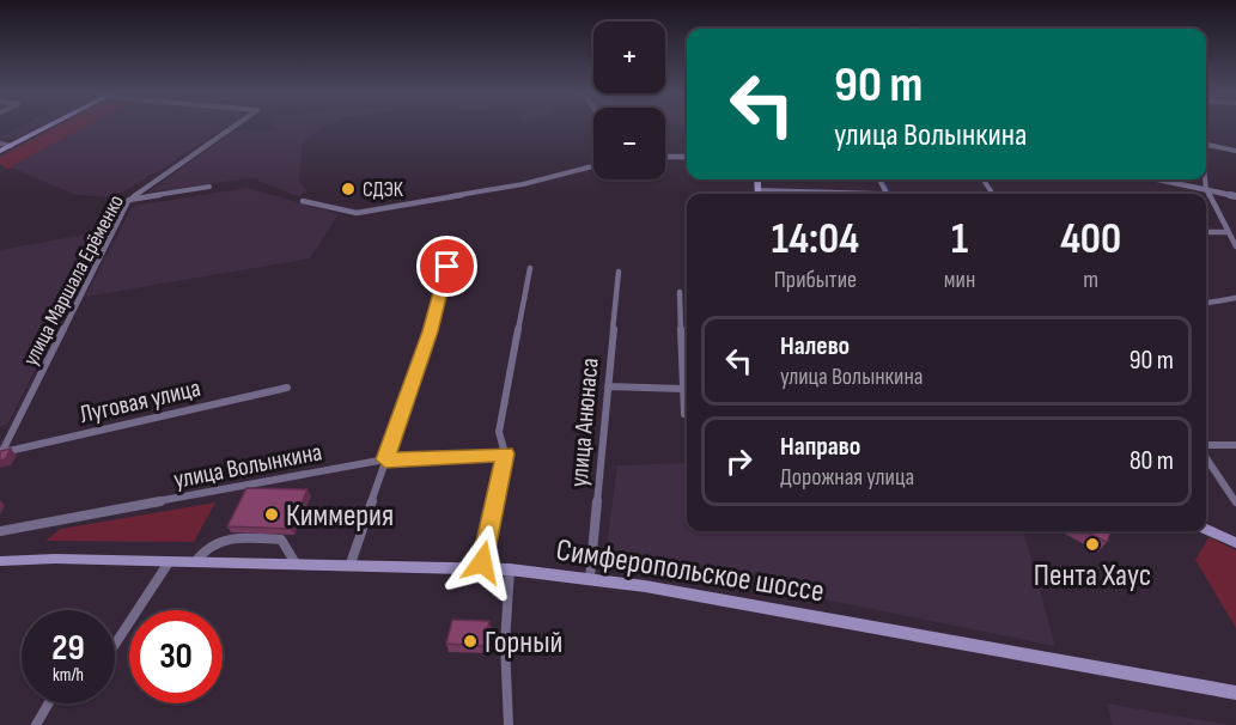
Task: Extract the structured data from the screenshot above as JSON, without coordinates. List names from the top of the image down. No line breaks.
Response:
{"streets":{"main road":["Симферопольское шоссе"],"street":["улица Маршала Ерёменко","Луговая улица","улица Анюнаса","улица Волынкина"]},"crossings":[["улица Маршала Ерёменко","Луговая улица"],["улица Анюнаса","Симферопольское шоссе"]],"places":["СДЭК","Киммерия","Пента Хаус","Горный"],"page":{"map_buttons":["+","−"],"turn":["90 m","улица Волынкина"],"eta":["14:04","Прибытие","1","мин","400","m"],"list":[{"name":"Налево","note":"улица Волынкина","value":"90 m"},{"name":"Направо","note":"Дорожная улица","value":"80 m"}],"speed":"29 km/h","limit":"30"}}
